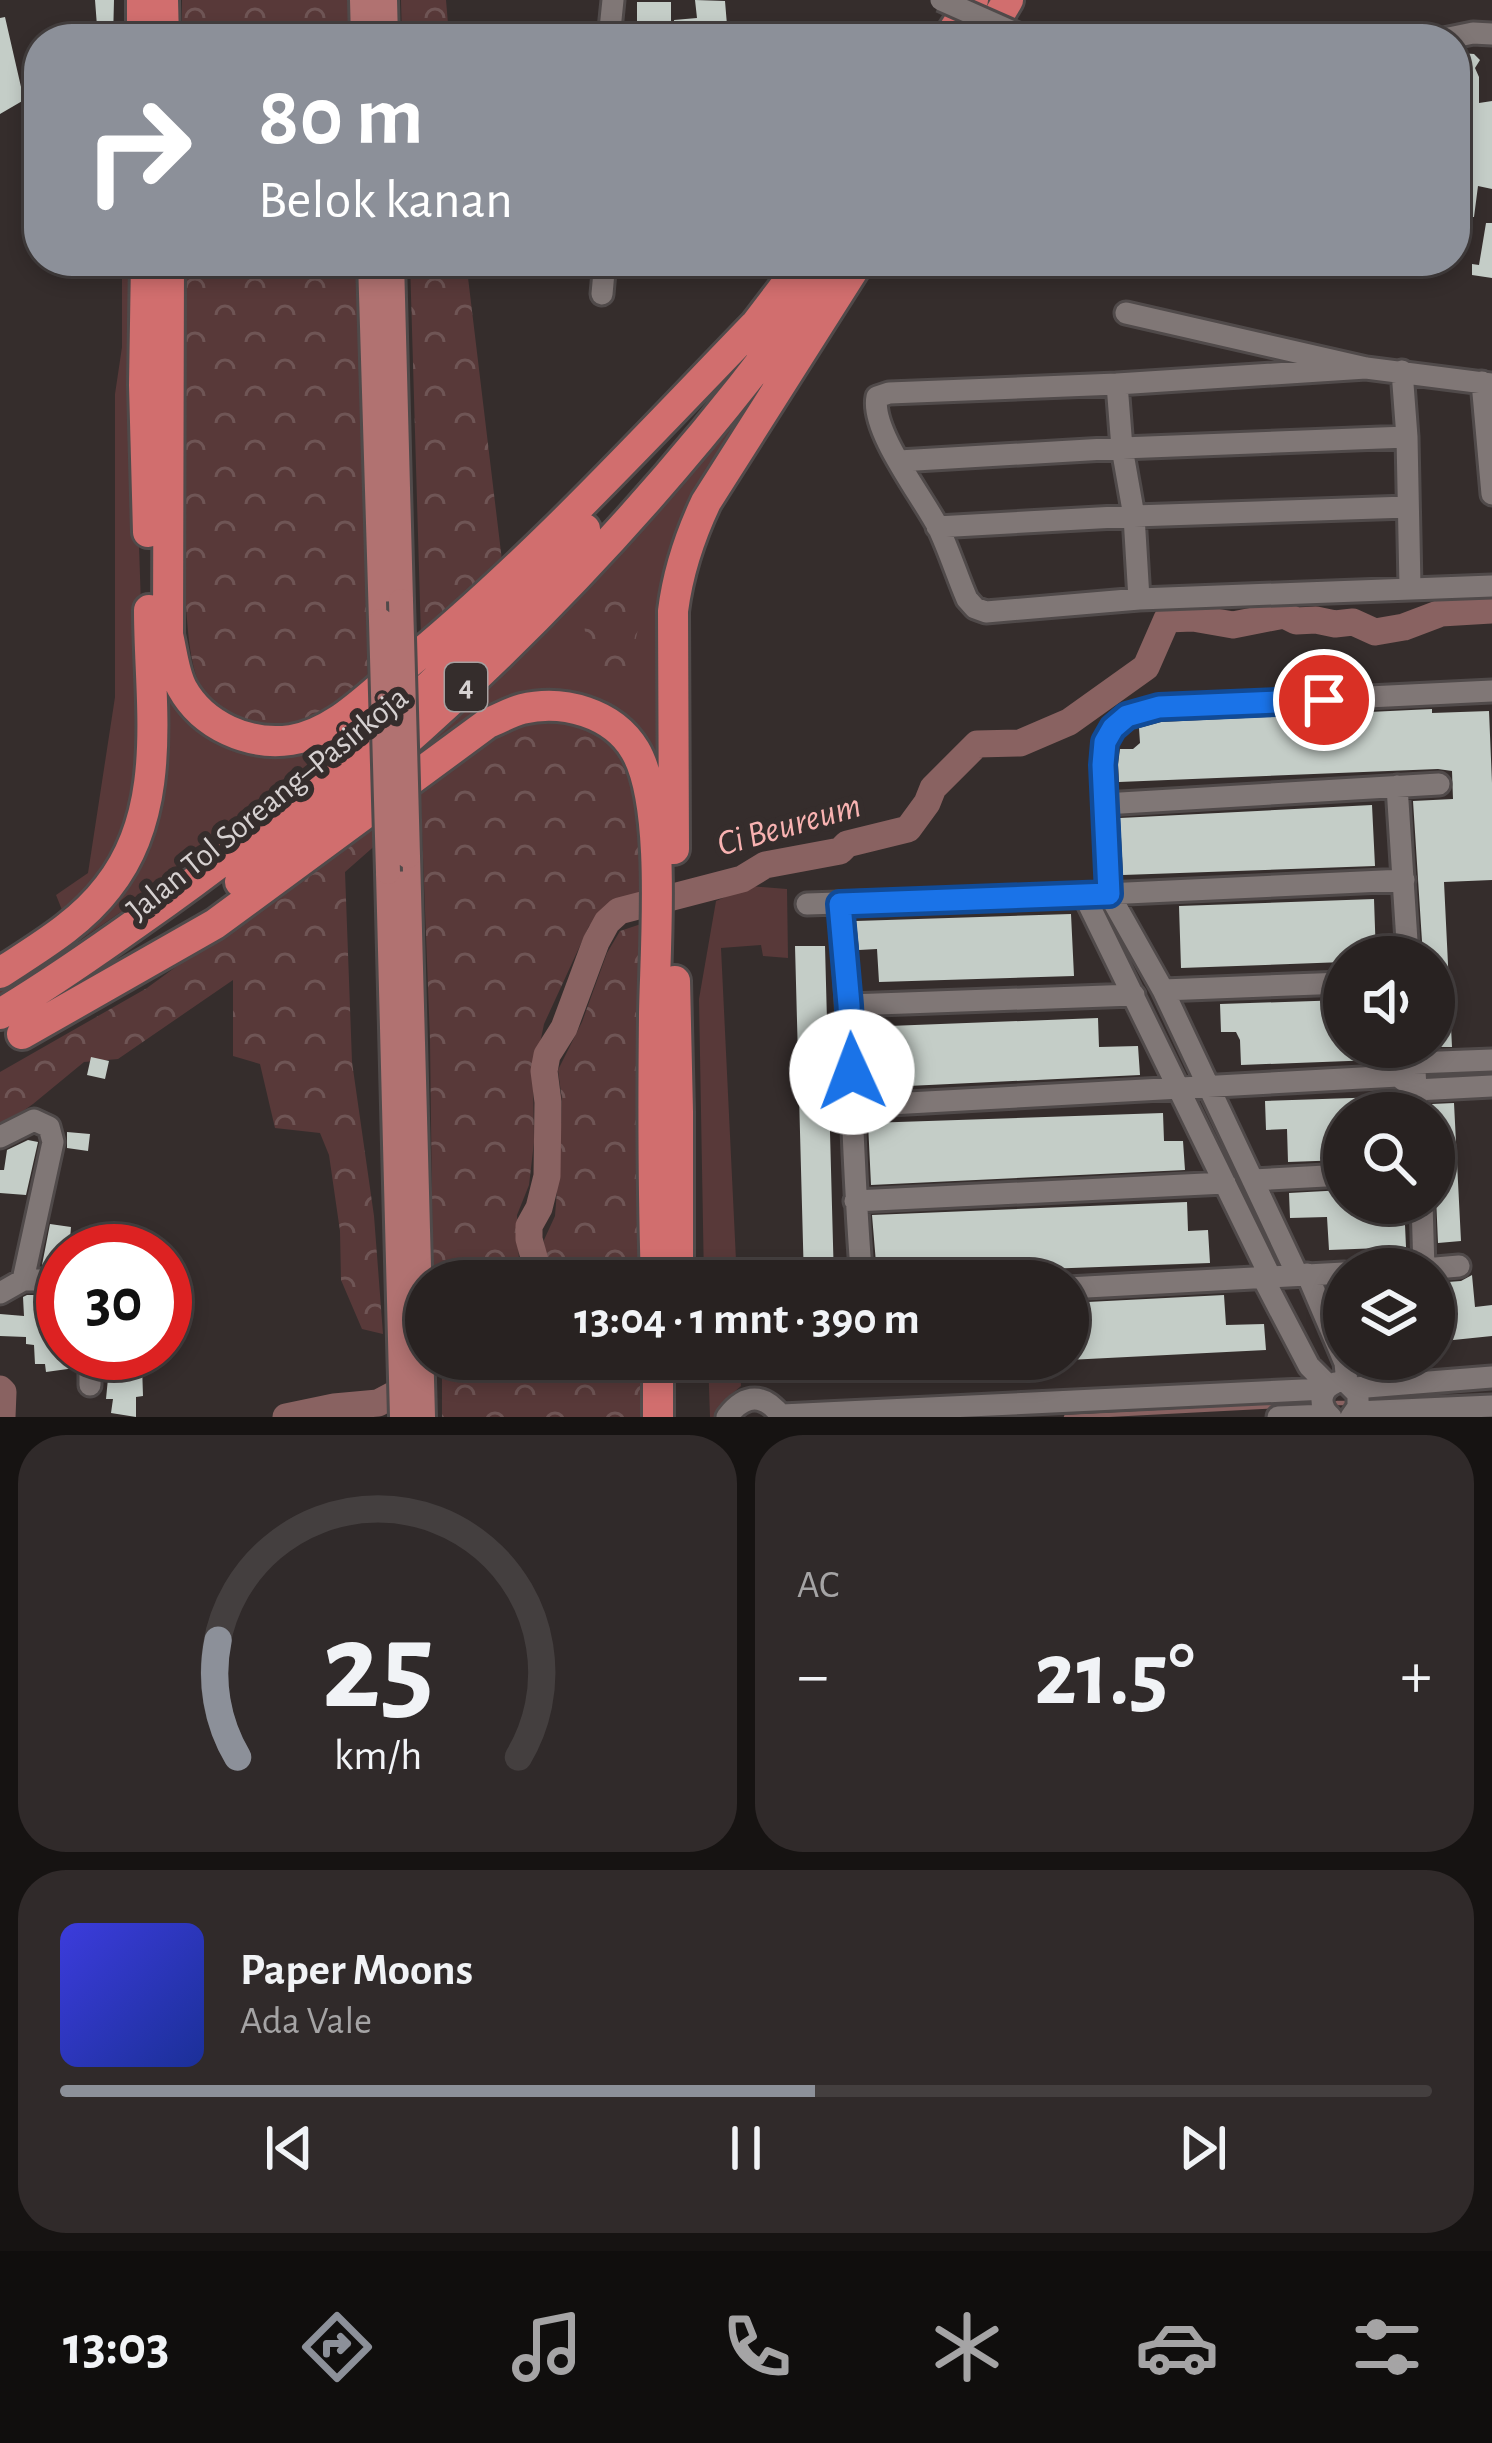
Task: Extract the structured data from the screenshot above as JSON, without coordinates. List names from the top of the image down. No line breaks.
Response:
{"streets":{"highway":["4","Jalan Tol Soreang–Pasirkoja"]},"water":["Ci Beureum"],"page":{"turn":["80 m","Belok kanan"],"limit":"30","trip":"13:04 · 1 mnt · 390 m","tile":"AC","heat":["−","21.5°","+"],"song":["Paper Moons","Ada Vale"],"tabs":"13:03","gauge":["25","km/h"]}}
